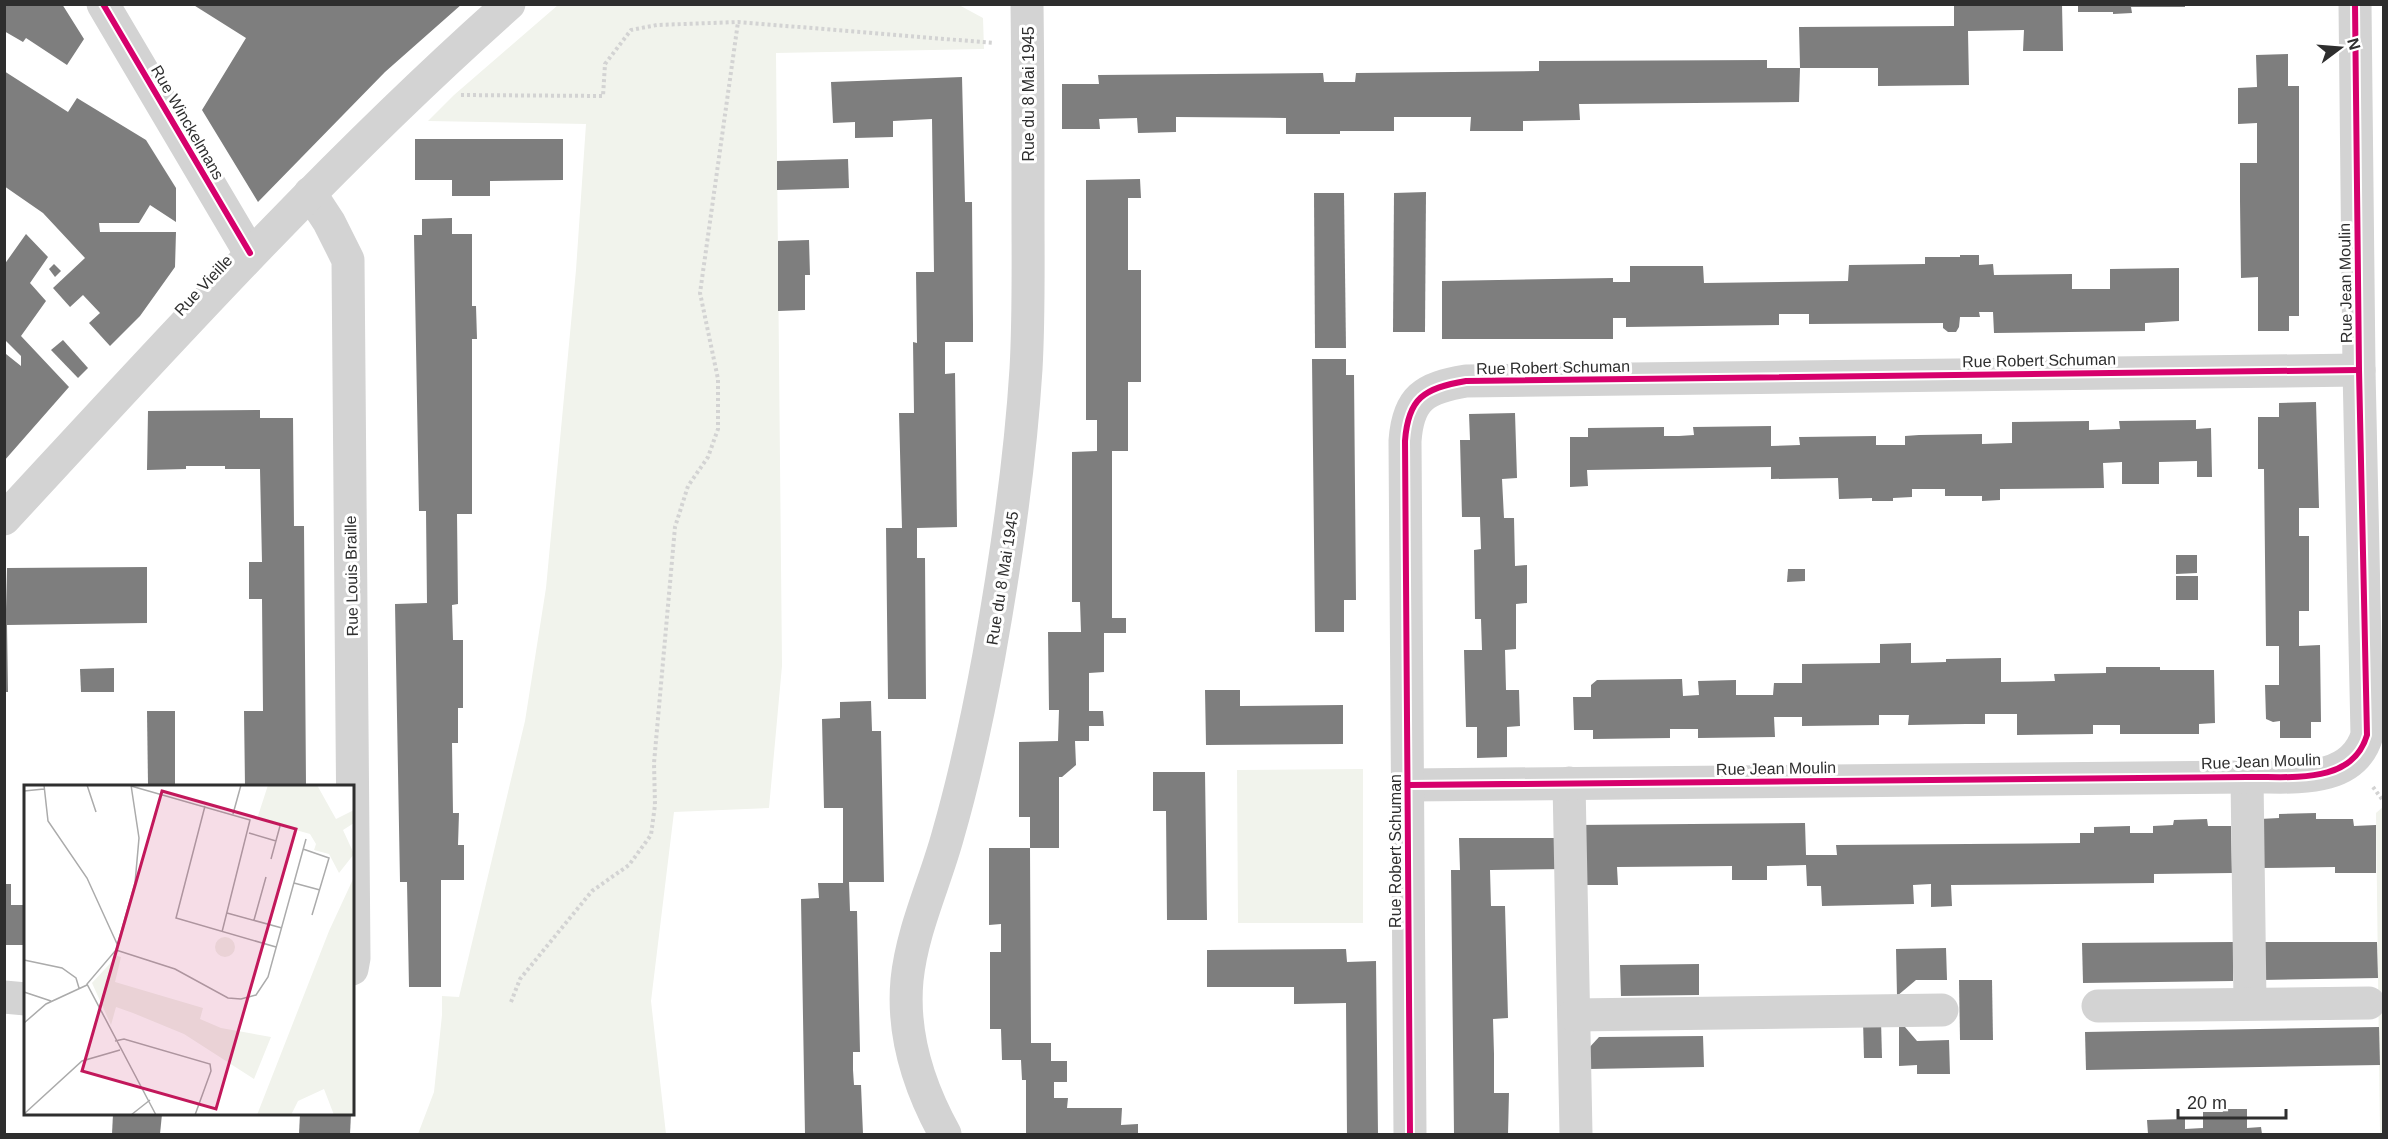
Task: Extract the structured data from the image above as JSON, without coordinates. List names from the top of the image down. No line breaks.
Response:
{"streets":{"street":["Rue du 8 Mai 1945","Rue Winckelmans","Rue Jean Moulin","Rue Vieille","Rue Robert Schuman","Rue Louis Braille"]},"crossings":[["Rue Winckelmans","Rue Vieille"],["Rue Jean Moulin","Rue Robert Schuman"],["Rue Vieille","Rue Louis Braille"]],"scale_bar":"20 m","north":"right"}
